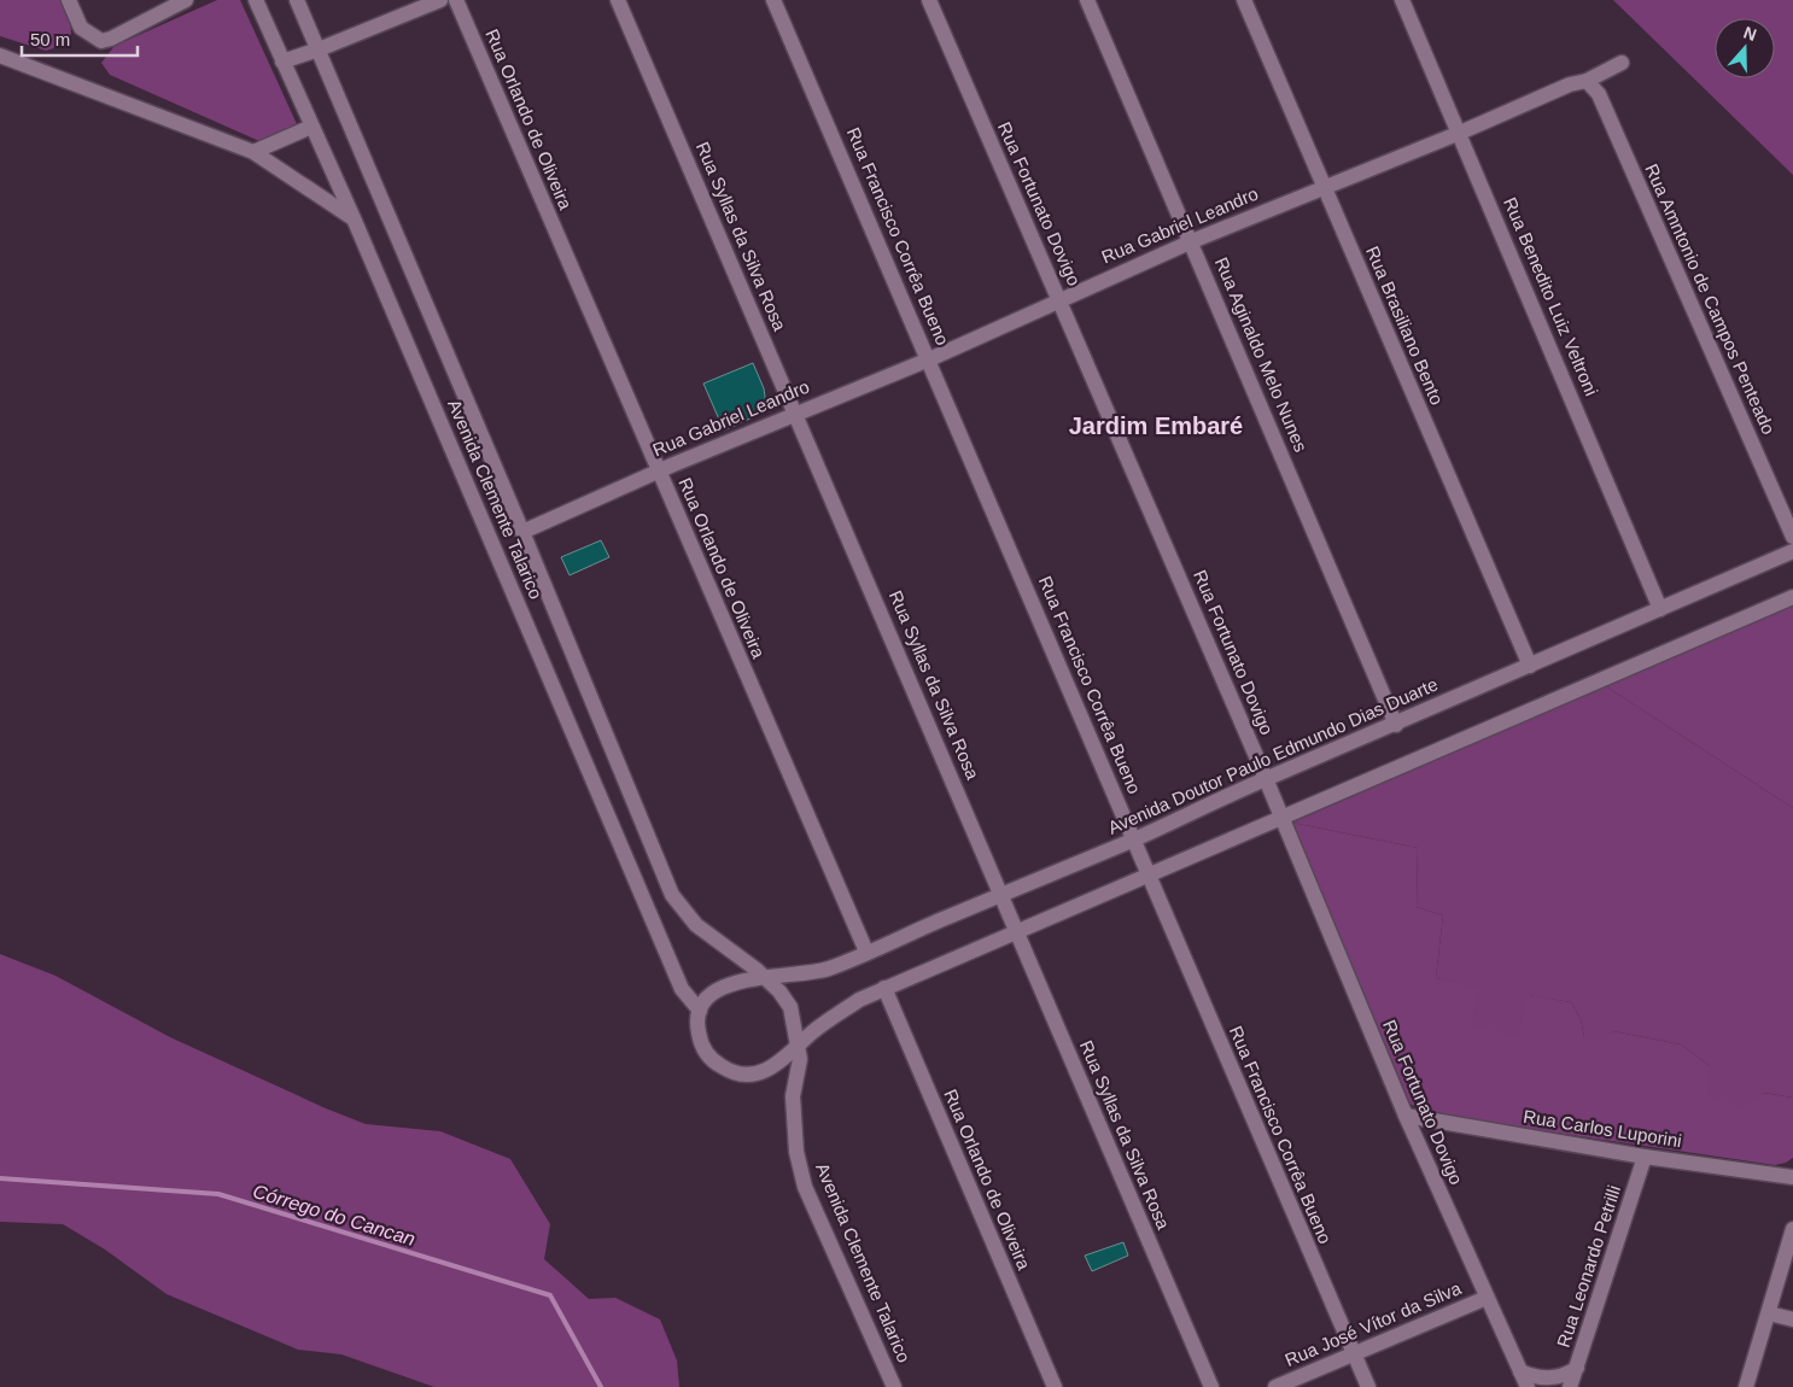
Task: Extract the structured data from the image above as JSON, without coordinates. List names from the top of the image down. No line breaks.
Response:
{"streets":{"street":["Rua Orlando de Oliveira","Rua Fortunato Dovigo","Rua Gabriel Leandro","Rua Syllas da Silva Rosa","Rua Francisco Corrêa Bueno","Rua Benedito Luiz Veltroni","Rua Amntonio de Campos Penteado","Rua Brasiliano Bento","Rua Aginaldo Melo Nunes","Avenida Clemente Talarico","Avenida Doutor Paulo Edmundo Dias Duarte","Rua Carlos Luporini","Rua Leonardo Petrilli","Rua José Vítor da Silva"]},"crossings":[["Rua Orlando de Oliveira","Rua Gabriel Leandro"],["Rua Orlando de Oliveira","Avenida Doutor Paulo Edmundo Dias Duarte"],["Rua Fortunato Dovigo","Rua Gabriel Leandro"],["Rua Fortunato Dovigo","Avenida Doutor Paulo Edmundo Dias Duarte"],["Rua Fortunato Dovigo","Rua Carlos Luporini"],["Rua Fortunato Dovigo","Rua José Vítor da Silva"],["Rua Gabriel Leandro","Rua Syllas da Silva Rosa"],["Rua Gabriel Leandro","Rua Francisco Corrêa Bueno"],["Rua Gabriel Leandro","Rua Benedito Luiz Veltroni"],["Rua Gabriel Leandro","Rua Amntonio de Campos Penteado"],["Rua Gabriel Leandro","Rua Brasiliano Bento"],["Rua Gabriel Leandro","Rua Aginaldo Melo Nunes"],["Rua Gabriel Leandro","Avenida Clemente Talarico"],["Rua Syllas da Silva Rosa","Avenida Doutor Paulo Edmundo Dias Duarte"],["Rua Francisco Corrêa Bueno","Avenida Doutor Paulo Edmundo Dias Duarte"],["Rua Francisco Corrêa Bueno","Rua José Vítor da Silva"],["Rua Benedito Luiz Veltroni","Avenida Doutor Paulo Edmundo Dias Duarte"],["Rua Brasiliano Bento","Avenida Doutor Paulo Edmundo Dias Duarte"],["Rua Aginaldo Melo Nunes","Avenida Doutor Paulo Edmundo Dias Duarte"],["Avenida Clemente Talarico","Avenida Doutor Paulo Edmundo Dias Duarte"],["Rua Carlos Luporini","Rua Leonardo Petrilli"]],"districts":["Jardim Embaré"],"water":["Córrego do Cancan"],"scale_bar":"50 m","north":"top"}
